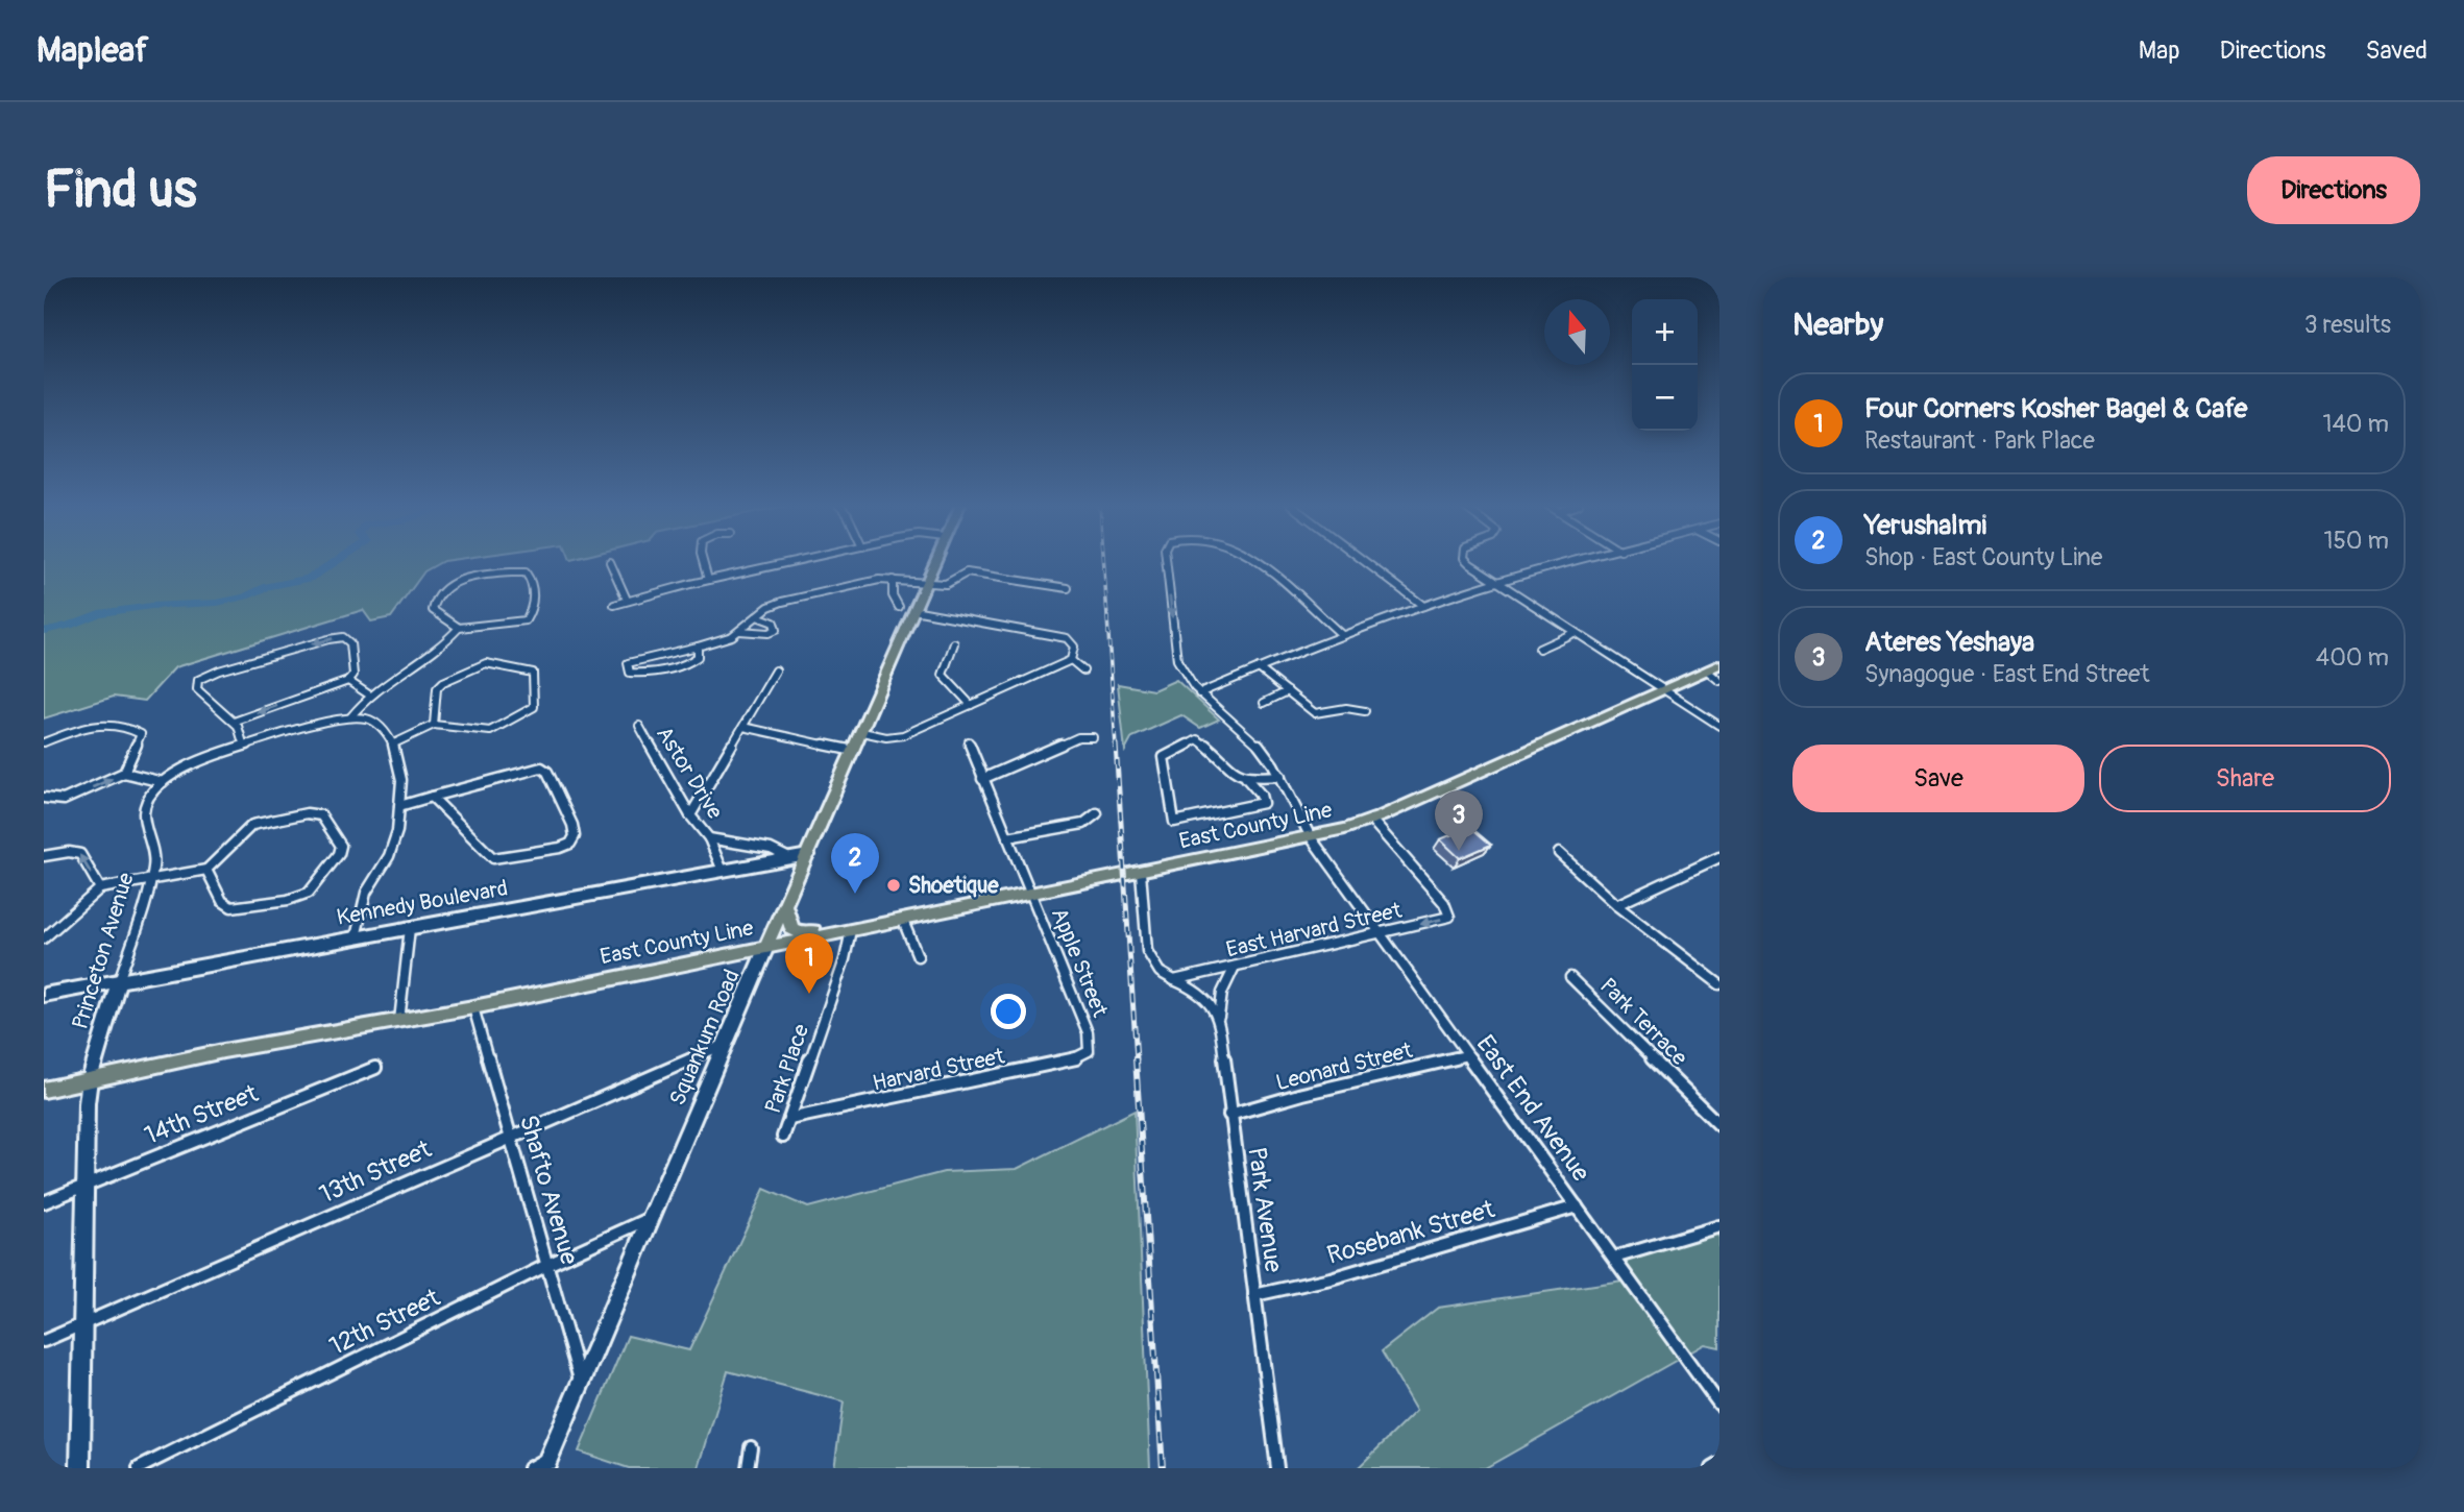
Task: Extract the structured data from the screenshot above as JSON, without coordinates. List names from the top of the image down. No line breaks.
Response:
{"streets":{"main road":["East County Line","Squankum Road"],"street":["Astor Drive","Kennedy Boulevard","East Harvard Street","Princeton Avenue","Apple Street","Park Terrace","Leonard Street","Park Place","Harvard Street","East End Avenue","14th Street","13th Street","Shafto Avenue","Park Avenue","Rosebank Street","12th Street"]},"crossings":[["Astor Drive","Kennedy Boulevard"],["East County Line","East Harvard Street"],["East County Line","Princeton Avenue"],["East County Line","Apple Street"],["East County Line","Squankum Road"],["East County Line","Park Place"],["East County Line","East End Avenue"],["East County Line","Shafto Avenue"],["Kennedy Boulevard","Princeton Avenue"],["Kennedy Boulevard","Squankum Road"],["East Harvard Street","East End Avenue"],["East Harvard Street","Park Avenue"],["Princeton Avenue","14th Street"],["Princeton Avenue","13th Street"],["Apple Street","Harvard Street"],["Squankum Road","13th Street"],["Squankum Road","Shafto Avenue"],["Squankum Road","12th Street"],["Leonard Street","East End Avenue"],["Leonard Street","Park Avenue"],["Park Place","Harvard Street"],["East End Avenue","Rosebank Street"],["13th Street","Shafto Avenue"],["Shafto Avenue","12th Street"],["Park Avenue","Rosebank Street"]],"places":["Shoetique"],"north":"top","page":{"header":"Mapleaf","nav":["Map","Directions","Saved"],"buttons":["Directions",["Save","Share"]],"title":"Find us","heading":["Nearby","3 results"],"map_buttons":["+","−"],"list":[{"mark":"1","name":"Four Corners Kosher Bagel & Cafe","note":"Restaurant · Park Place","value":"140 m"},{"mark":"2","name":"Yerushalmi","note":"Shop · East County Line","value":"150 m"},{"mark":"3","name":"Ateres Yeshaya","note":"Synagogue · East End Street","value":"400 m"}],"pins":["3","2","1"]}}
